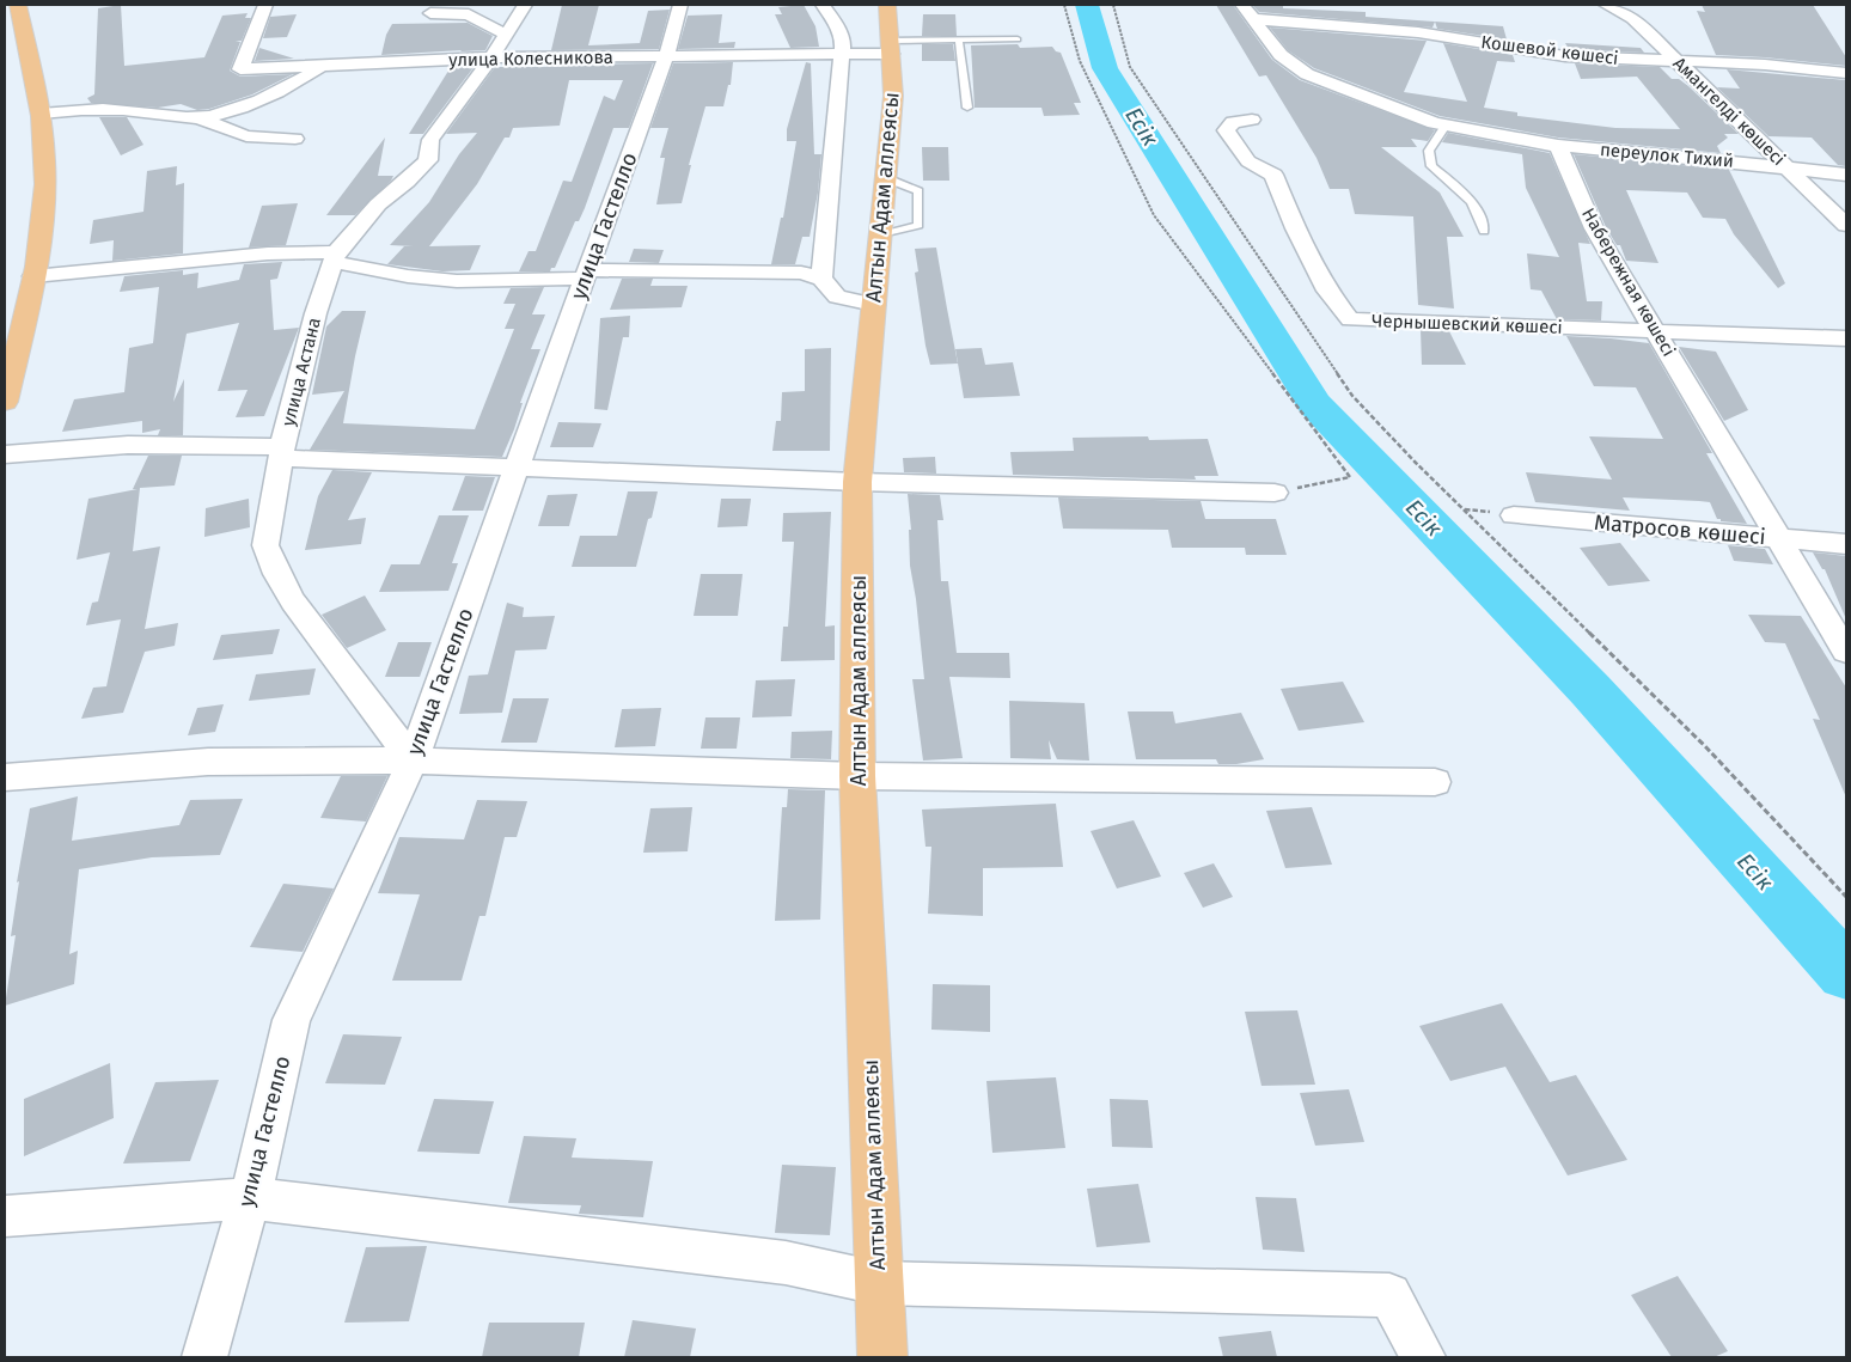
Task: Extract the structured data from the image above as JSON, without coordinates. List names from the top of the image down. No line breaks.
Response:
{"streets":{"main road":["Алтын Адам аллеясы"],"street":["Кошевой көшесі","улица Колесникова","Амангелді көшесі","переулок Тихий","улица Гастелло","Набережная көшесі","Чернышевский көшесі","улица Астана","Матросов көшесі"]},"crossings":[["Кошевой көшесі","Амангелді көшесі"],["улица Колесникова","Алтын Адам аллеясы"],["улица Колесникова","улица Гастелло"],["улица Колесникова","улица Астана"],["Амангелді көшесі","переулок Тихий"],["переулок Тихий","Набережная көшесі"],["улица Гастелло","улица Астана"],["Набережная көшесі","Чернышевский көшесі"],["Набережная көшесі","Матросов көшесі"]],"water":["Есік"]}
